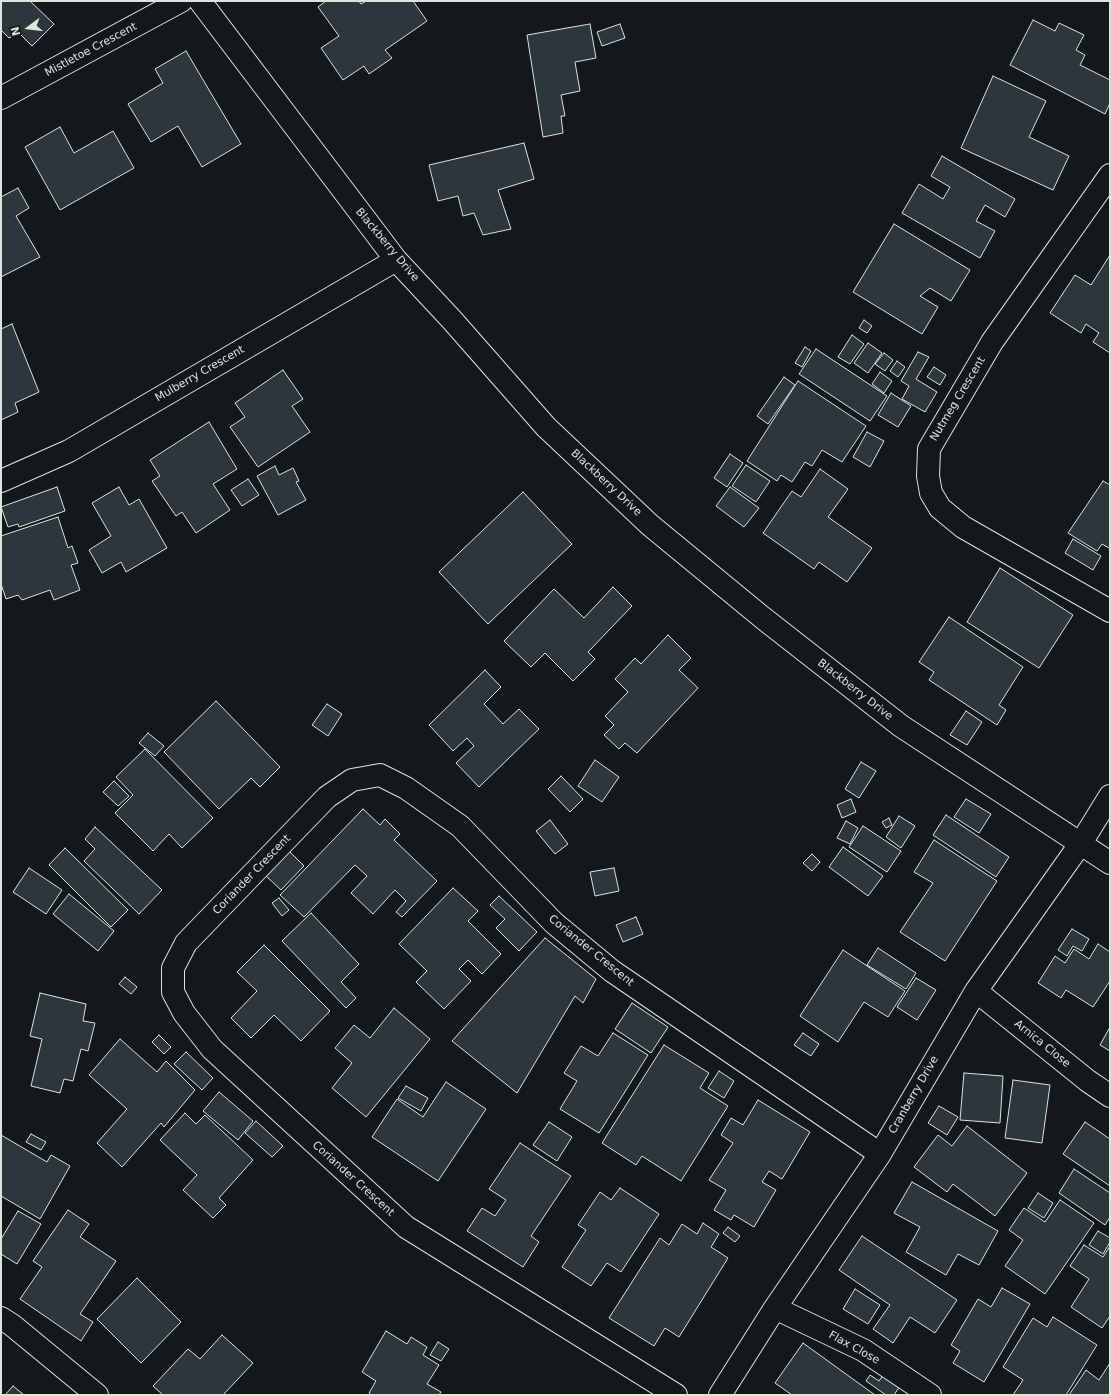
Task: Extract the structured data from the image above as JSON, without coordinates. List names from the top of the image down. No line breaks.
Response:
{"streets":{"street":["Mistletoe Crescent","Blackberry Drive","Mulberry Crescent","Nutmeg Crescent","Coriander Crescent","Arnica Close","Cranberry Drive","Flax Close"]},"crossings":[["Blackberry Drive","Mulberry Crescent"],["Blackberry Drive","Cranberry Drive"],["Coriander Crescent","Cranberry Drive"],["Arnica Close","Cranberry Drive"],["Cranberry Drive","Flax Close"]],"north":"left"}
